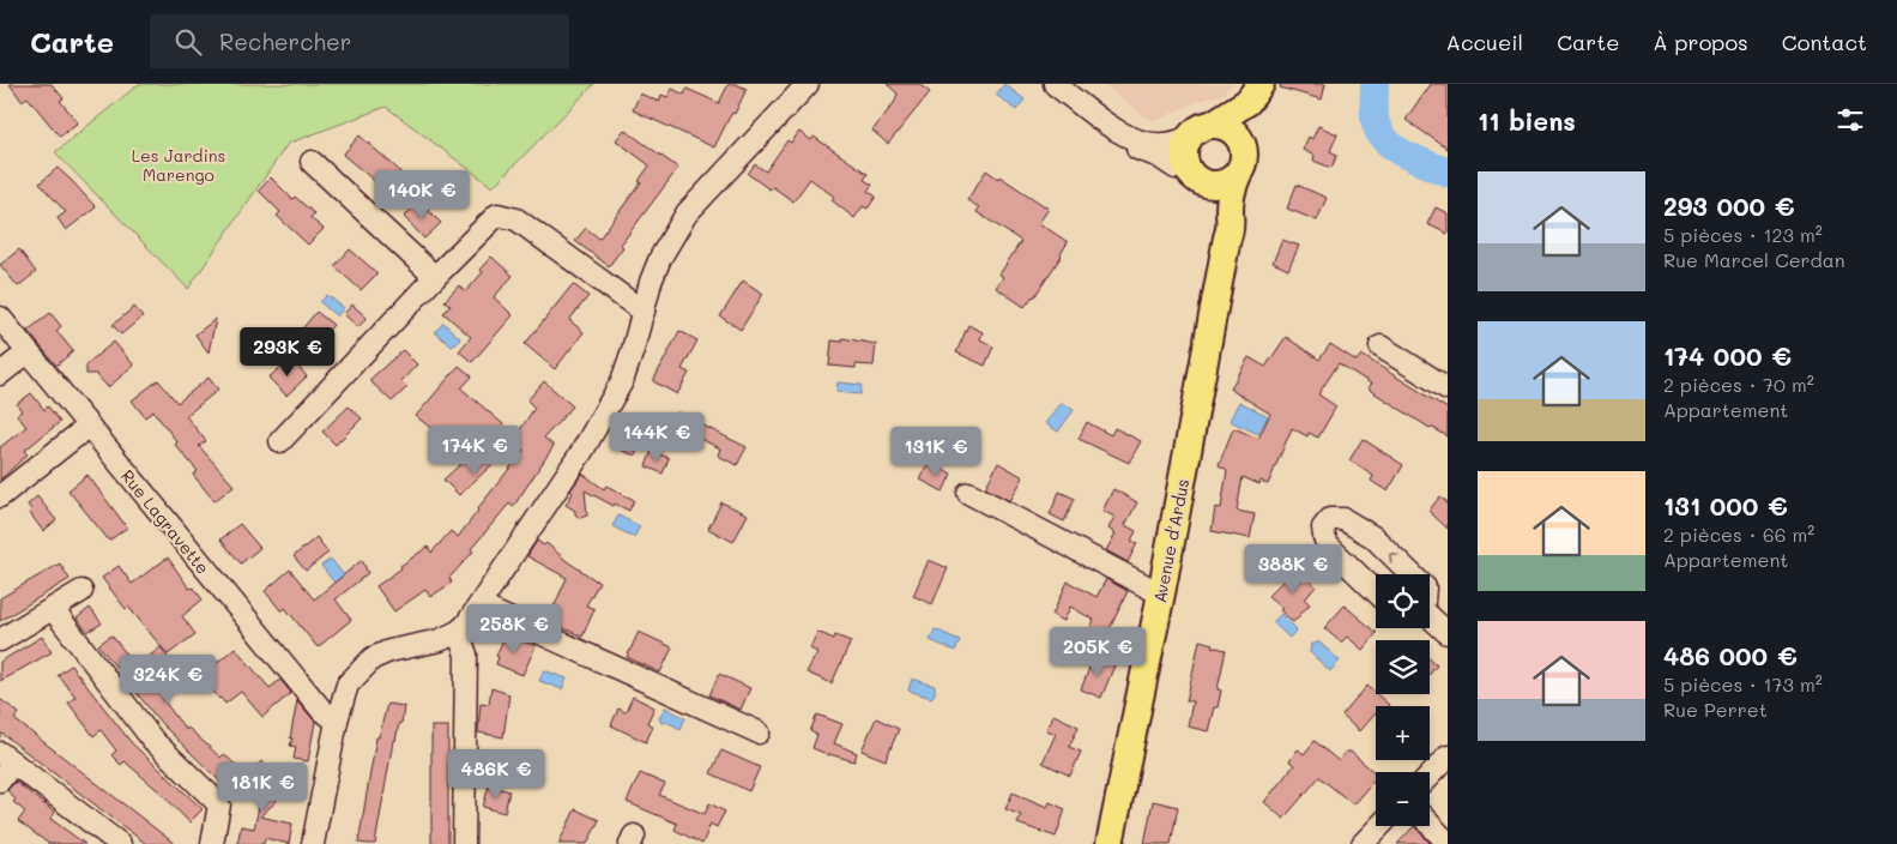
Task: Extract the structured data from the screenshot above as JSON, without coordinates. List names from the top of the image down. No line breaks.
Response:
{"streets":{"main road":["Avenue d'Ardus"],"street":["Rue Lagravette"]},"parks":["Les Jardins Marengo"],"page":{"header":"Carte","search":"Rechercher","nav":["Accueil","Carte","À propos","Contact"],"heading":"11 biens","list":[{"name":"293 000 €","note":"5 pièces · 123 m² · Rue Marcel Cerdan"},{"name":"174 000 €","note":"2 pièces · 70 m² · Appartement"},{"name":"131 000 €","note":"2 pièces · 66 m² · Appartement"},{"name":"486 000 €","note":"5 pièces · 173 m² · Rue Perret"}],"price":["140K €","293K €","144K €","174K €","131K €","388K €","258K €","205K €","324K €","486K €","181K €"],"map_buttons":["+","−"]}}
